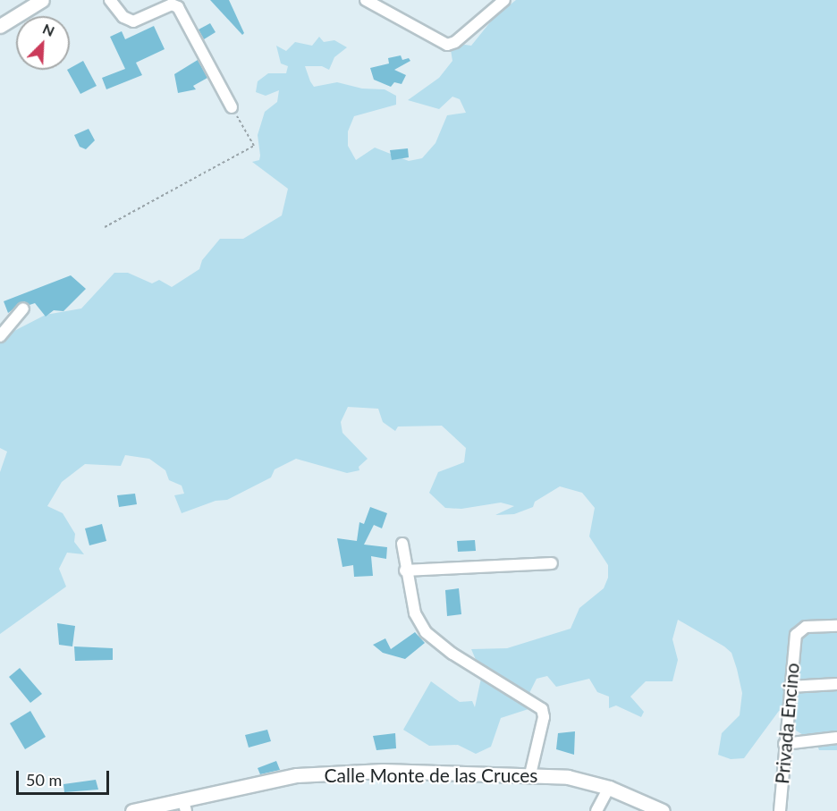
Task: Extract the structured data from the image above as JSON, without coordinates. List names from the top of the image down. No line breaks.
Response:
{"streets":{"street":["Privada Encino","Calle Monte de las Cruces"]},"scale_bar":"50 m","north":"top right"}
